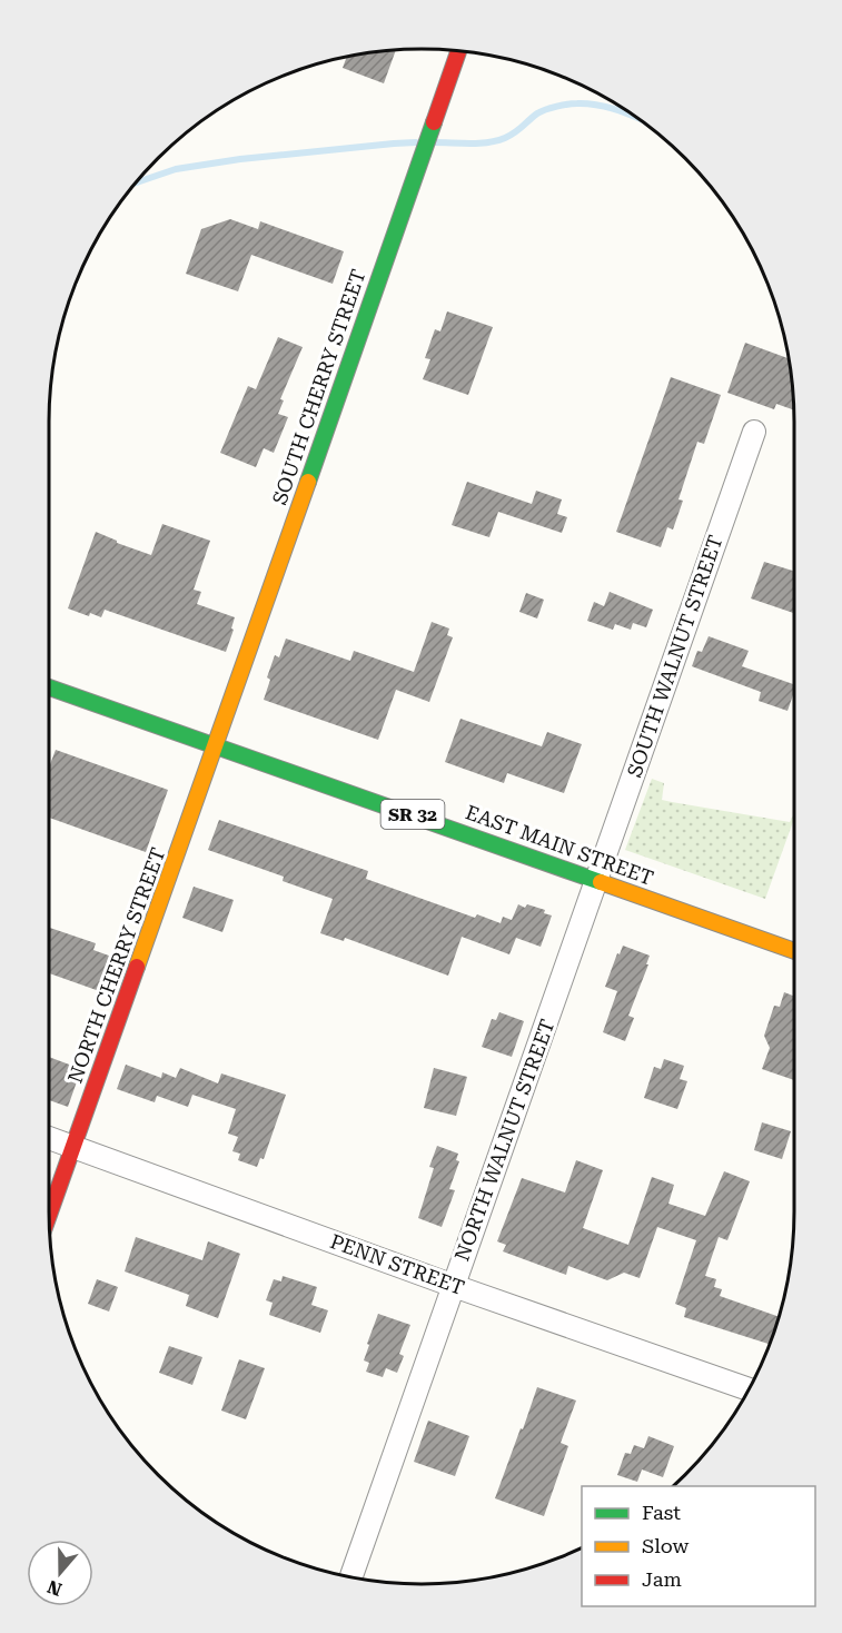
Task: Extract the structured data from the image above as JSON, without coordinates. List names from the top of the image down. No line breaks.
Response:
{"streets":{"street":["SOUTH CHERRY STREET","SOUTH WALNUT STREET","SR 32","EAST MAIN STREET","NORTH CHERRY STREET","NORTH WALNUT STREET","PENN STREET"]},"crossings":[["SOUTH CHERRY STREET","EAST MAIN STREET"],["SOUTH CHERRY STREET","NORTH CHERRY STREET"],["SOUTH WALNUT STREET","EAST MAIN STREET"],["SOUTH WALNUT STREET","NORTH WALNUT STREET"],["EAST MAIN STREET","NORTH CHERRY STREET"],["EAST MAIN STREET","NORTH WALNUT STREET"],["NORTH CHERRY STREET","PENN STREET"],["NORTH WALNUT STREET","PENN STREET"]],"legend":["Fast","Slow","Jam"],"north":"bottom"}
